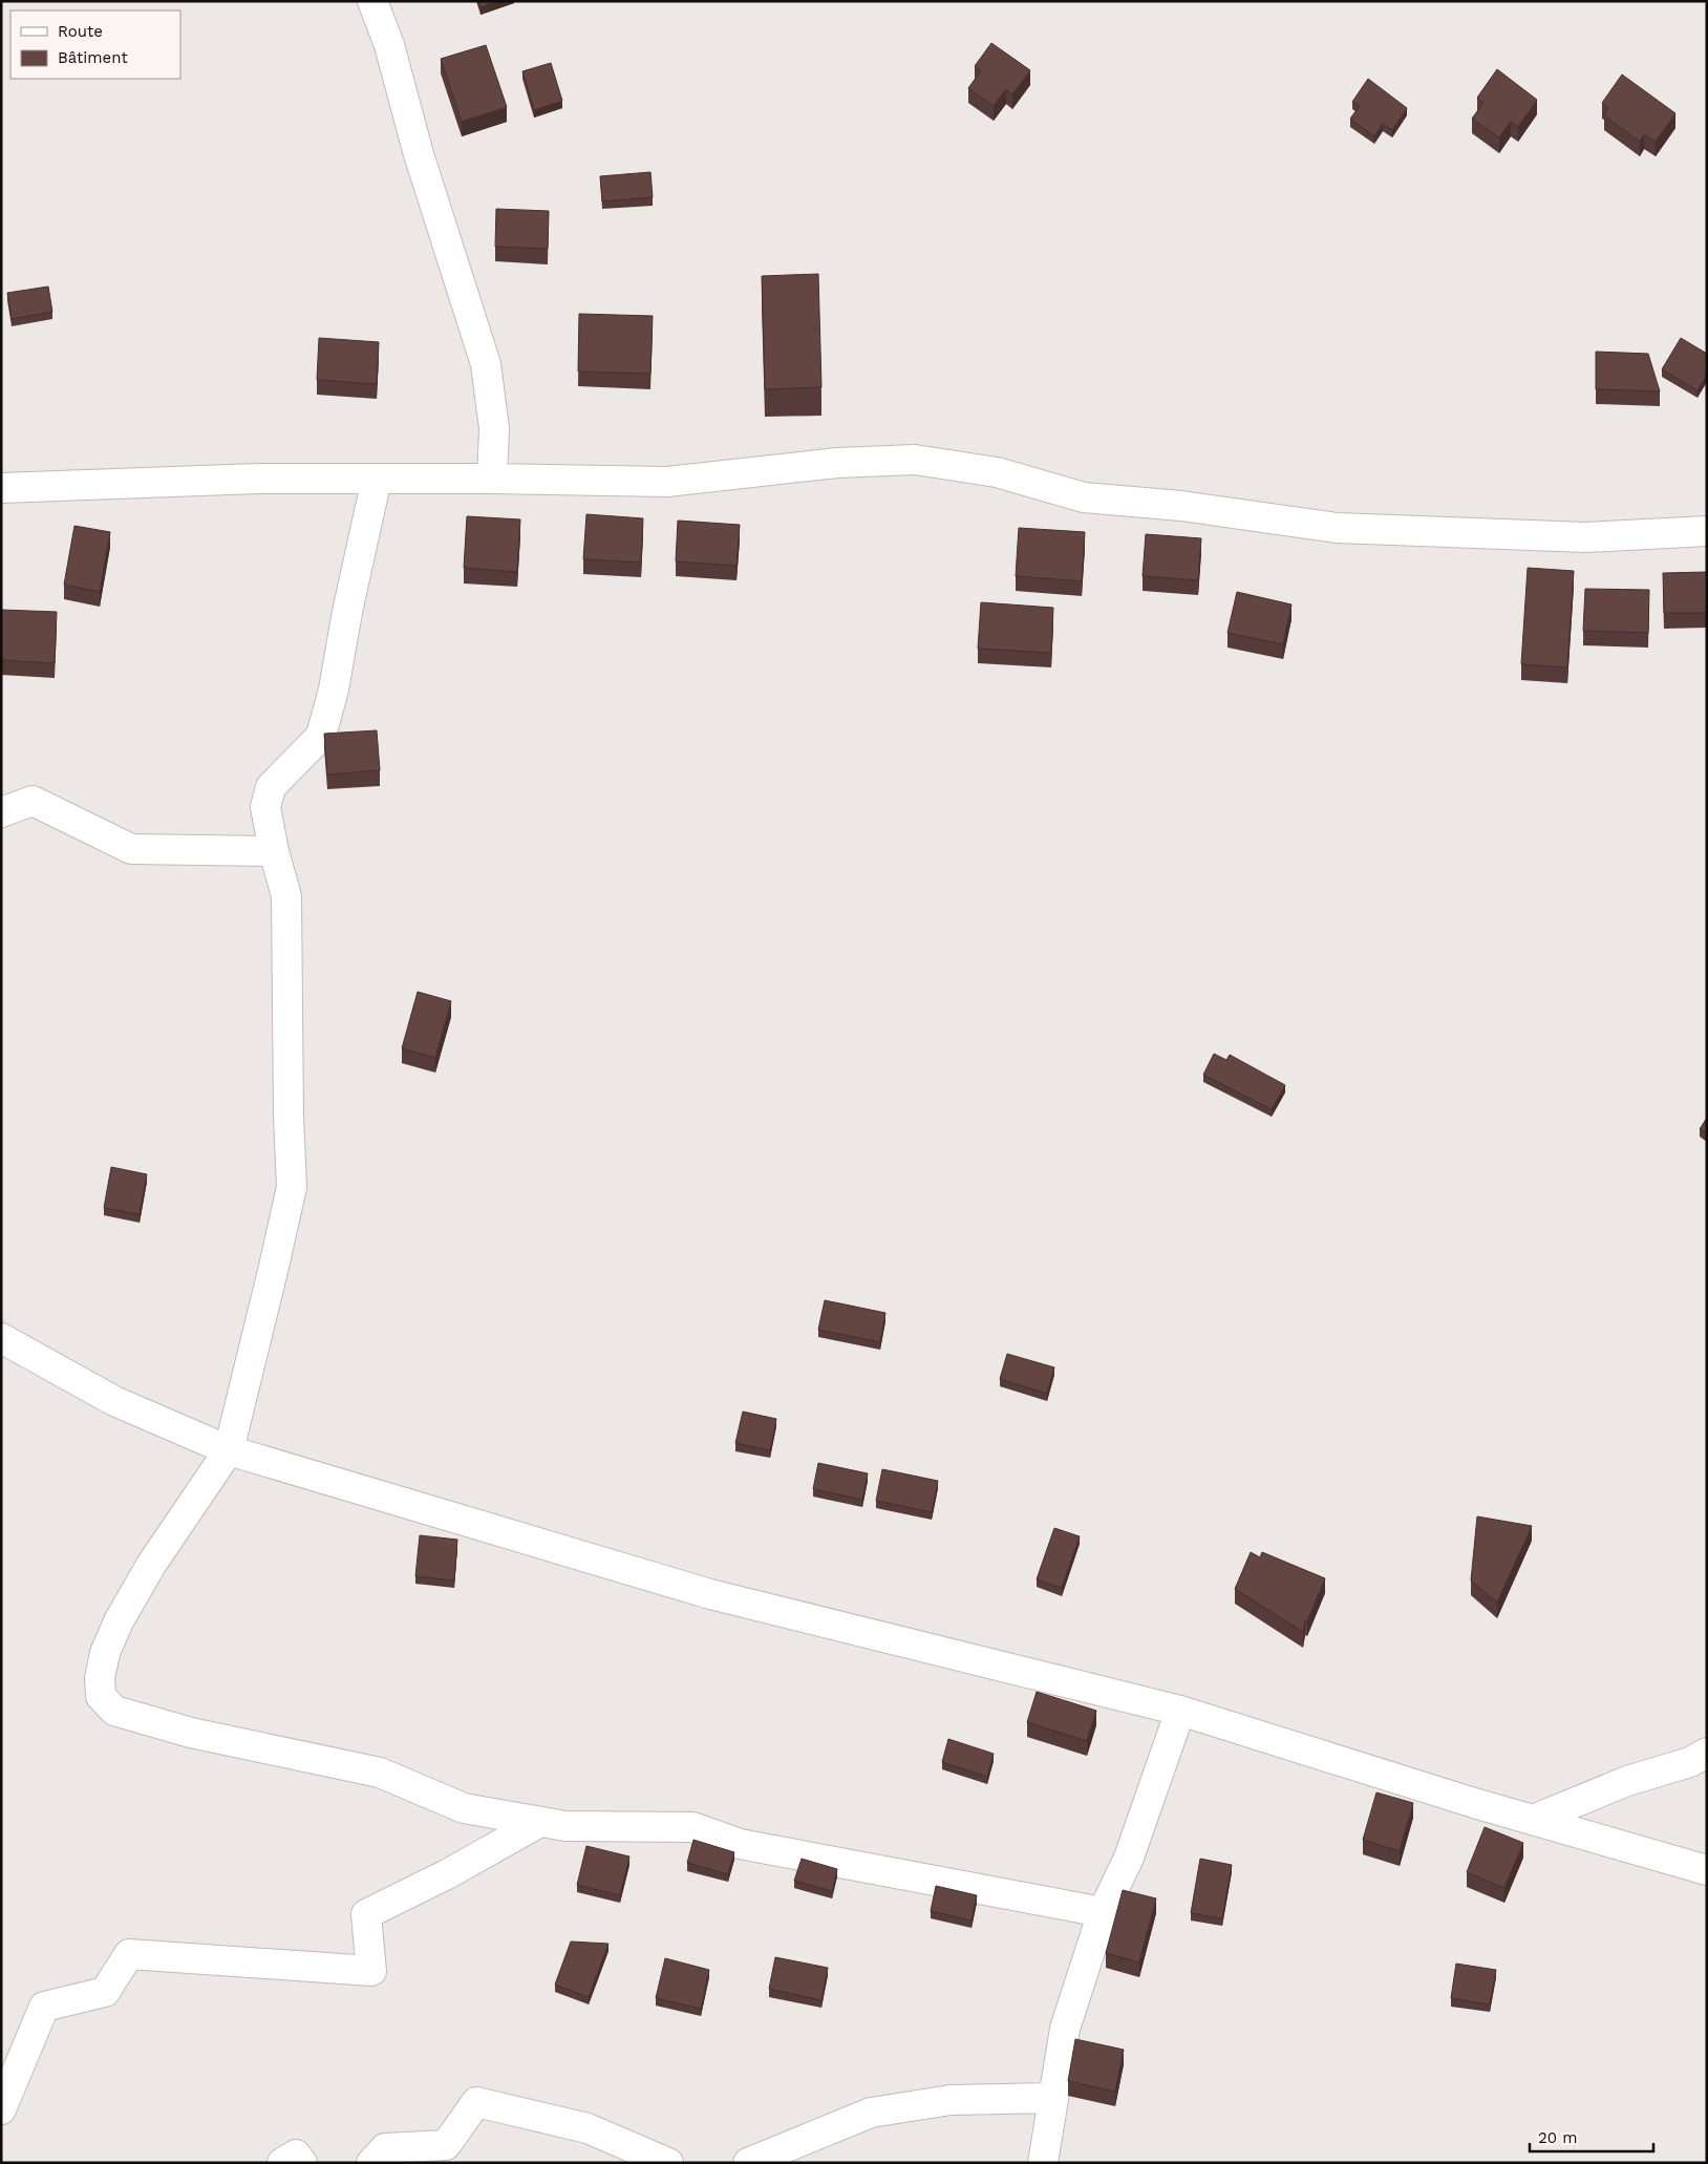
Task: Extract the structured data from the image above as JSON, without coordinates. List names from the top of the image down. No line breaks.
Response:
{"legend":["Route","Bâtiment"],"scale_bar":"20 m"}
